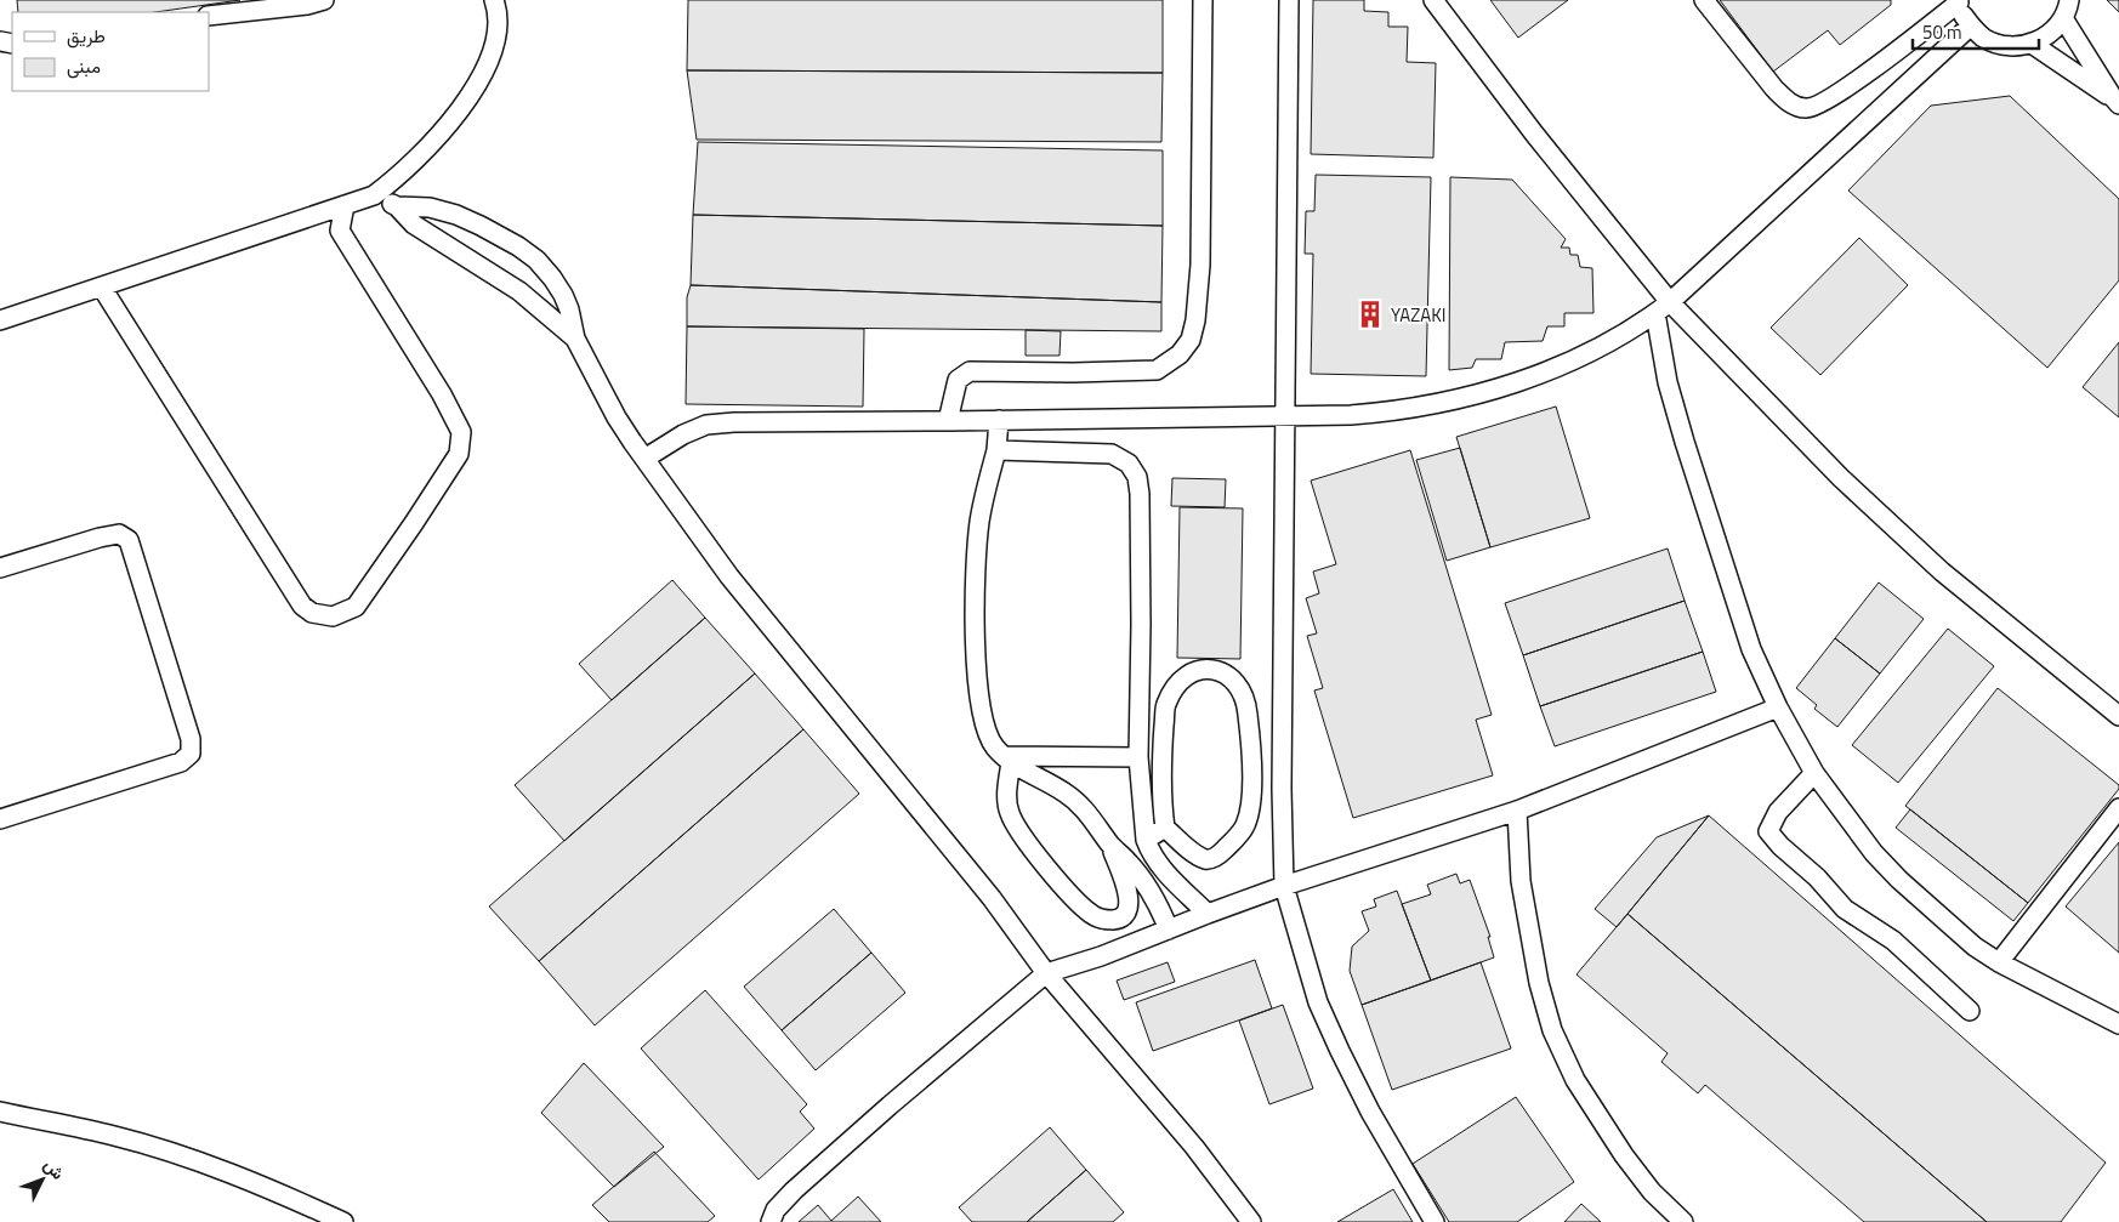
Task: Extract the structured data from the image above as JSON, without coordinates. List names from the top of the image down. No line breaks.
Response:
{"places":{"building":["YAZAKI"]},"legend":["طريق","مبنى"],"scale_bar":"50 m","north":"top right"}
